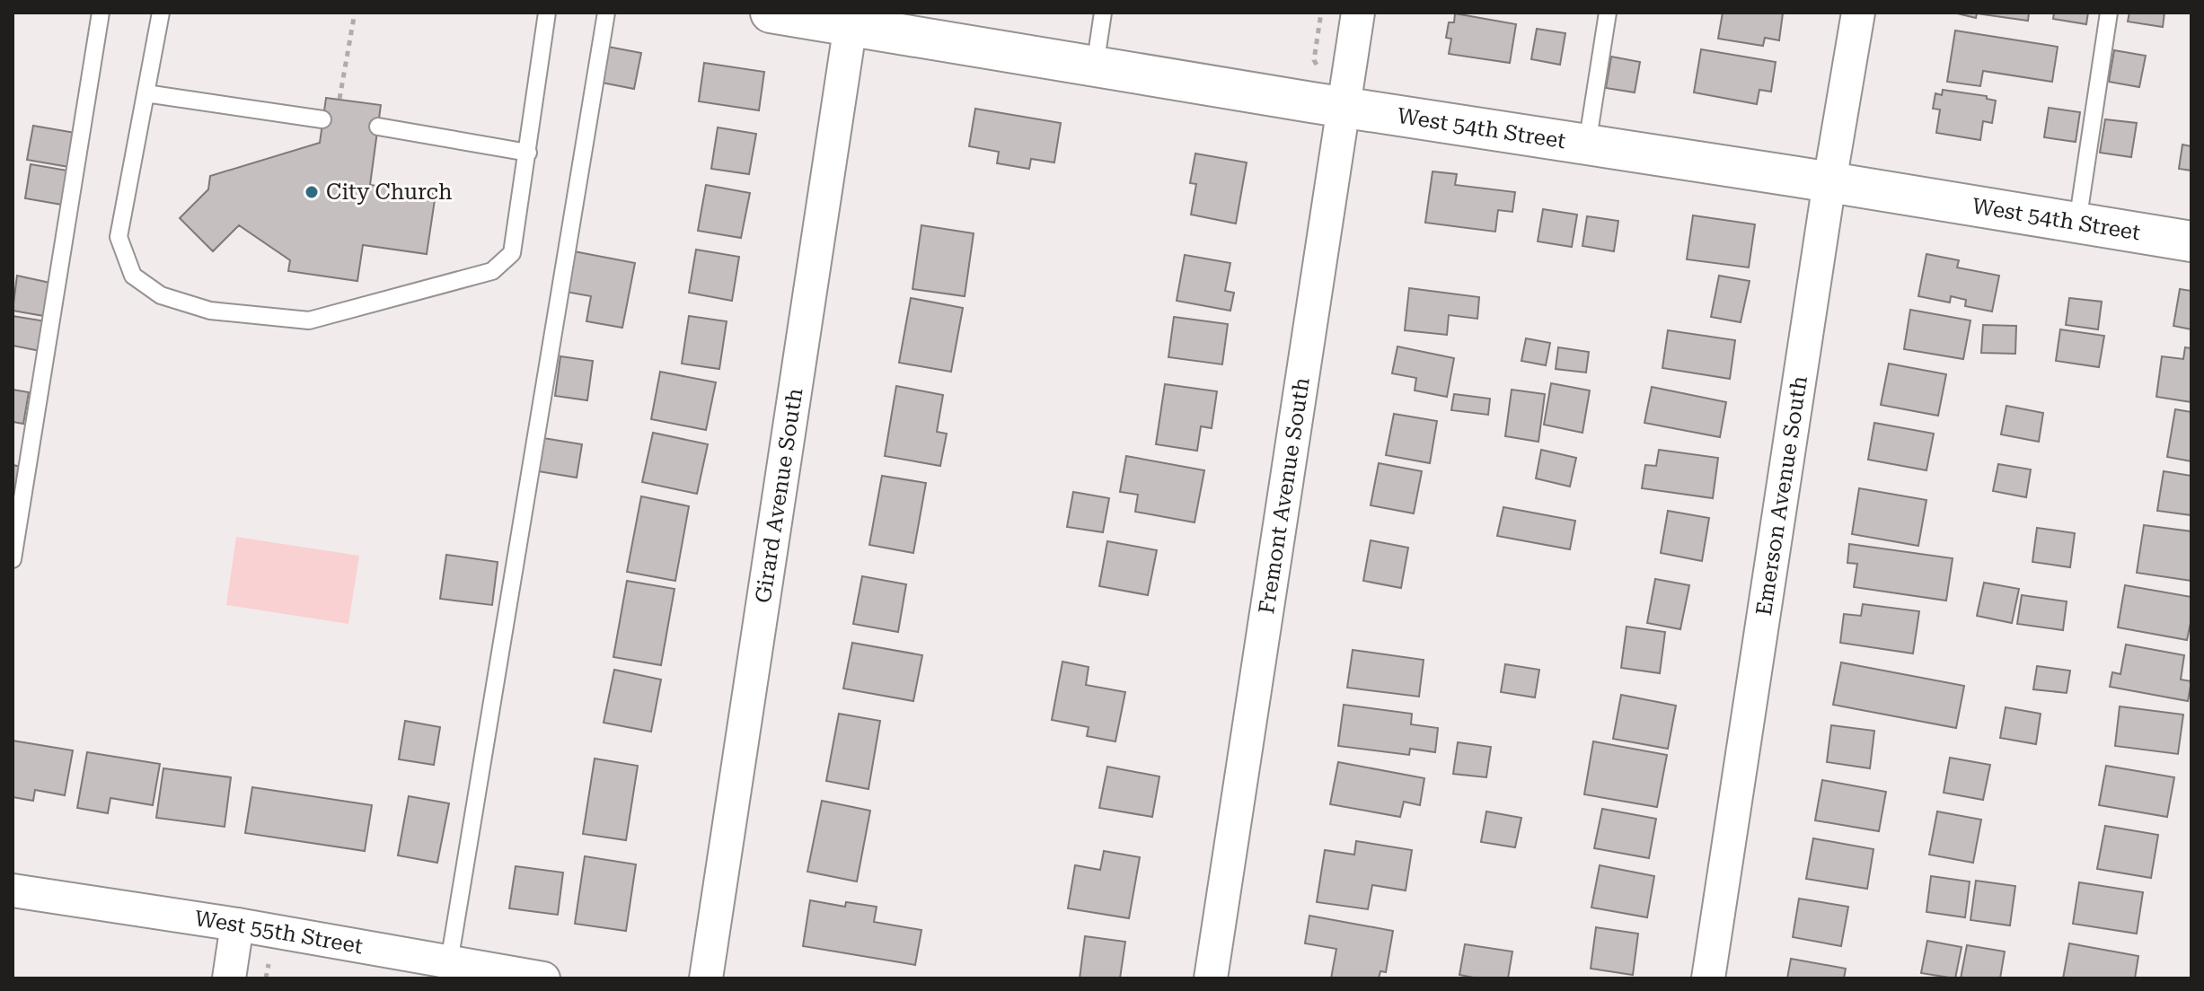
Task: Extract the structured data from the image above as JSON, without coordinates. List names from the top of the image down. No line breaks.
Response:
{"streets":{"street":["West 54th Street","Girard Avenue South","Fremont Avenue South","Emerson Avenue South","West 55th Street"]},"crossings":[["West 54th Street","Girard Avenue South"],["West 54th Street","Fremont Avenue South"],["West 54th Street","Emerson Avenue South"]],"places":["City Church"]}
